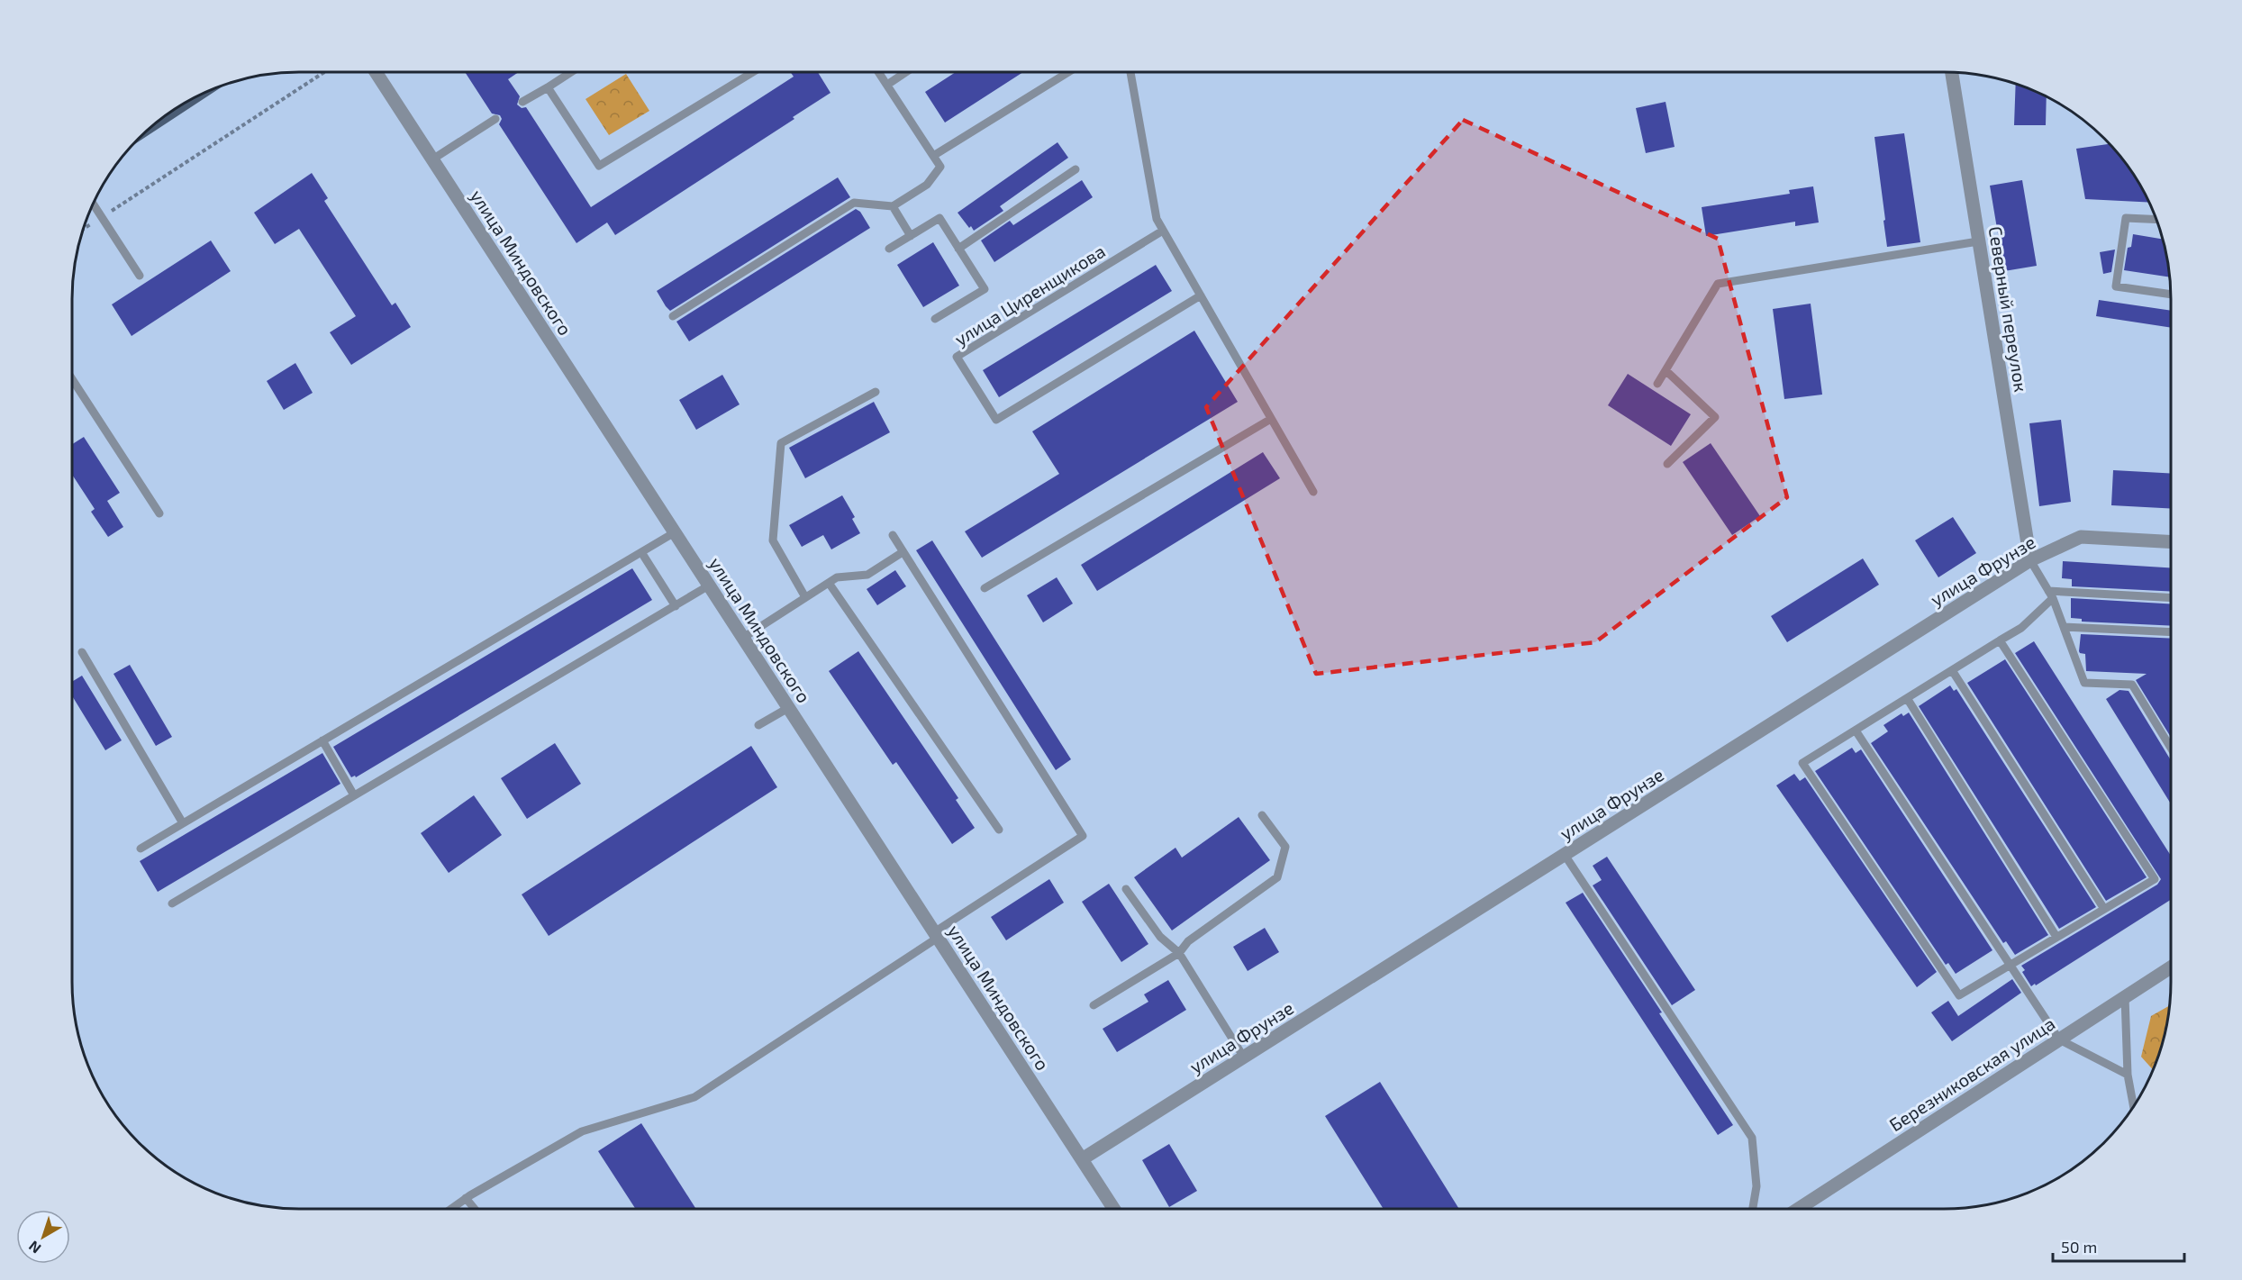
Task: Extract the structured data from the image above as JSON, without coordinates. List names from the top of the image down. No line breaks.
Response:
{"streets":{"street":["улица Миндовского","Северный переулок","улица Фрунзе","Березниковская улица"],"lane":["улица Циренщикова"]},"crossings":[["улица Миндовского","улица Фрунзе"],["Северный переулок","улица Фрунзе"]],"scale_bar":"50 m","north":"bottom left"}
